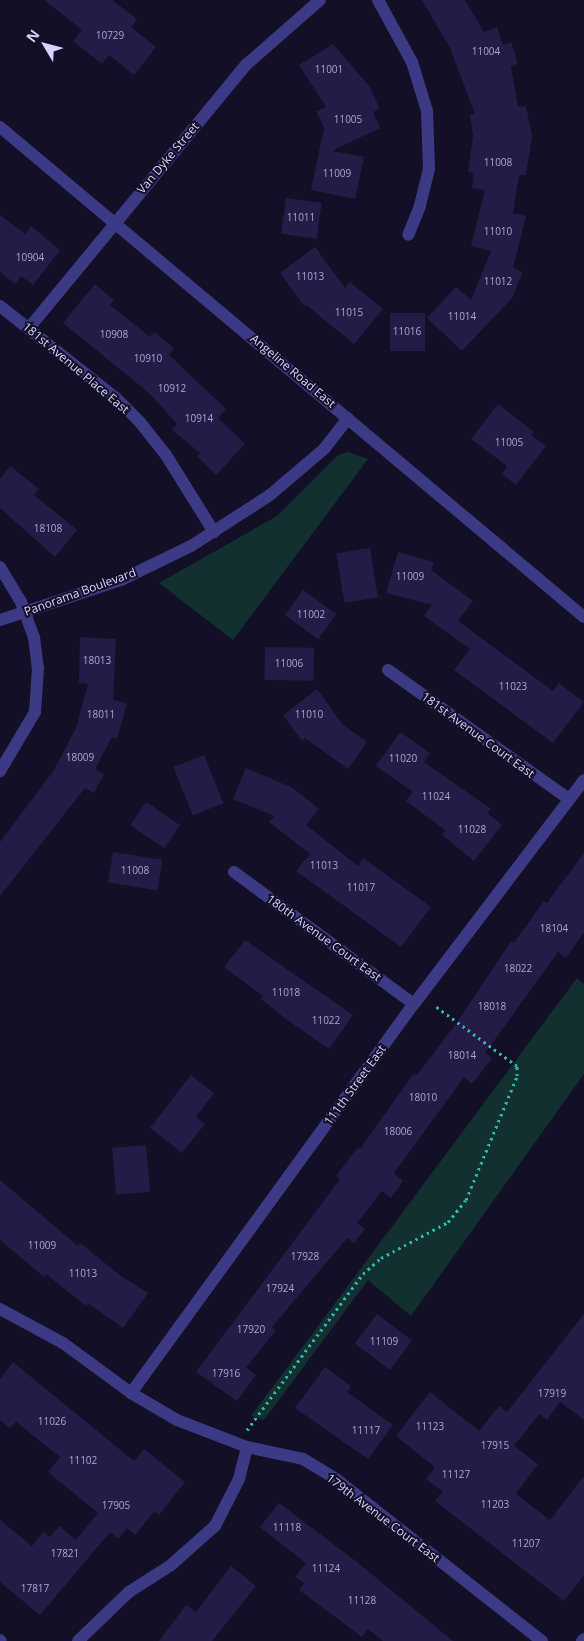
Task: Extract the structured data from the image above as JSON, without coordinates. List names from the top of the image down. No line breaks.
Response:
{"streets":{"street":["Van Dyke Street","181st Avenue Place East","Angeline Road East","Panorama Boulevard","181st Avenue Court East","180th Avenue Court East","111th Street East","179th Avenue Court East"]},"crossings":[["Van Dyke Street","181st Avenue Place East"],["Van Dyke Street","Angeline Road East"],["181st Avenue Place East","Panorama Boulevard"],["Angeline Road East","Panorama Boulevard"],["181st Avenue Court East","111th Street East"],["180th Avenue Court East","111th Street East"],["111th Street East","179th Avenue Court East"]],"house_numbers":["10729","11004","11001","11005","11008","11009","11011","11010","10904","11013","11012","11015","11014","11016","10908","10910","10912","10914","11005","18108","11009","11002","18013","11006","11023","18011","11010","18009","11020","11024","11028","11013","11008","11017","18104","18022","11018","18018","11022","18014","18010","18006","11009","17928","11013","17924","17920","11109","17916","17919","11026","11123","11117","17915","11102","11127","11203","17905","11118","11207","17821","11124","17817","11128"],"north":"top left"}
